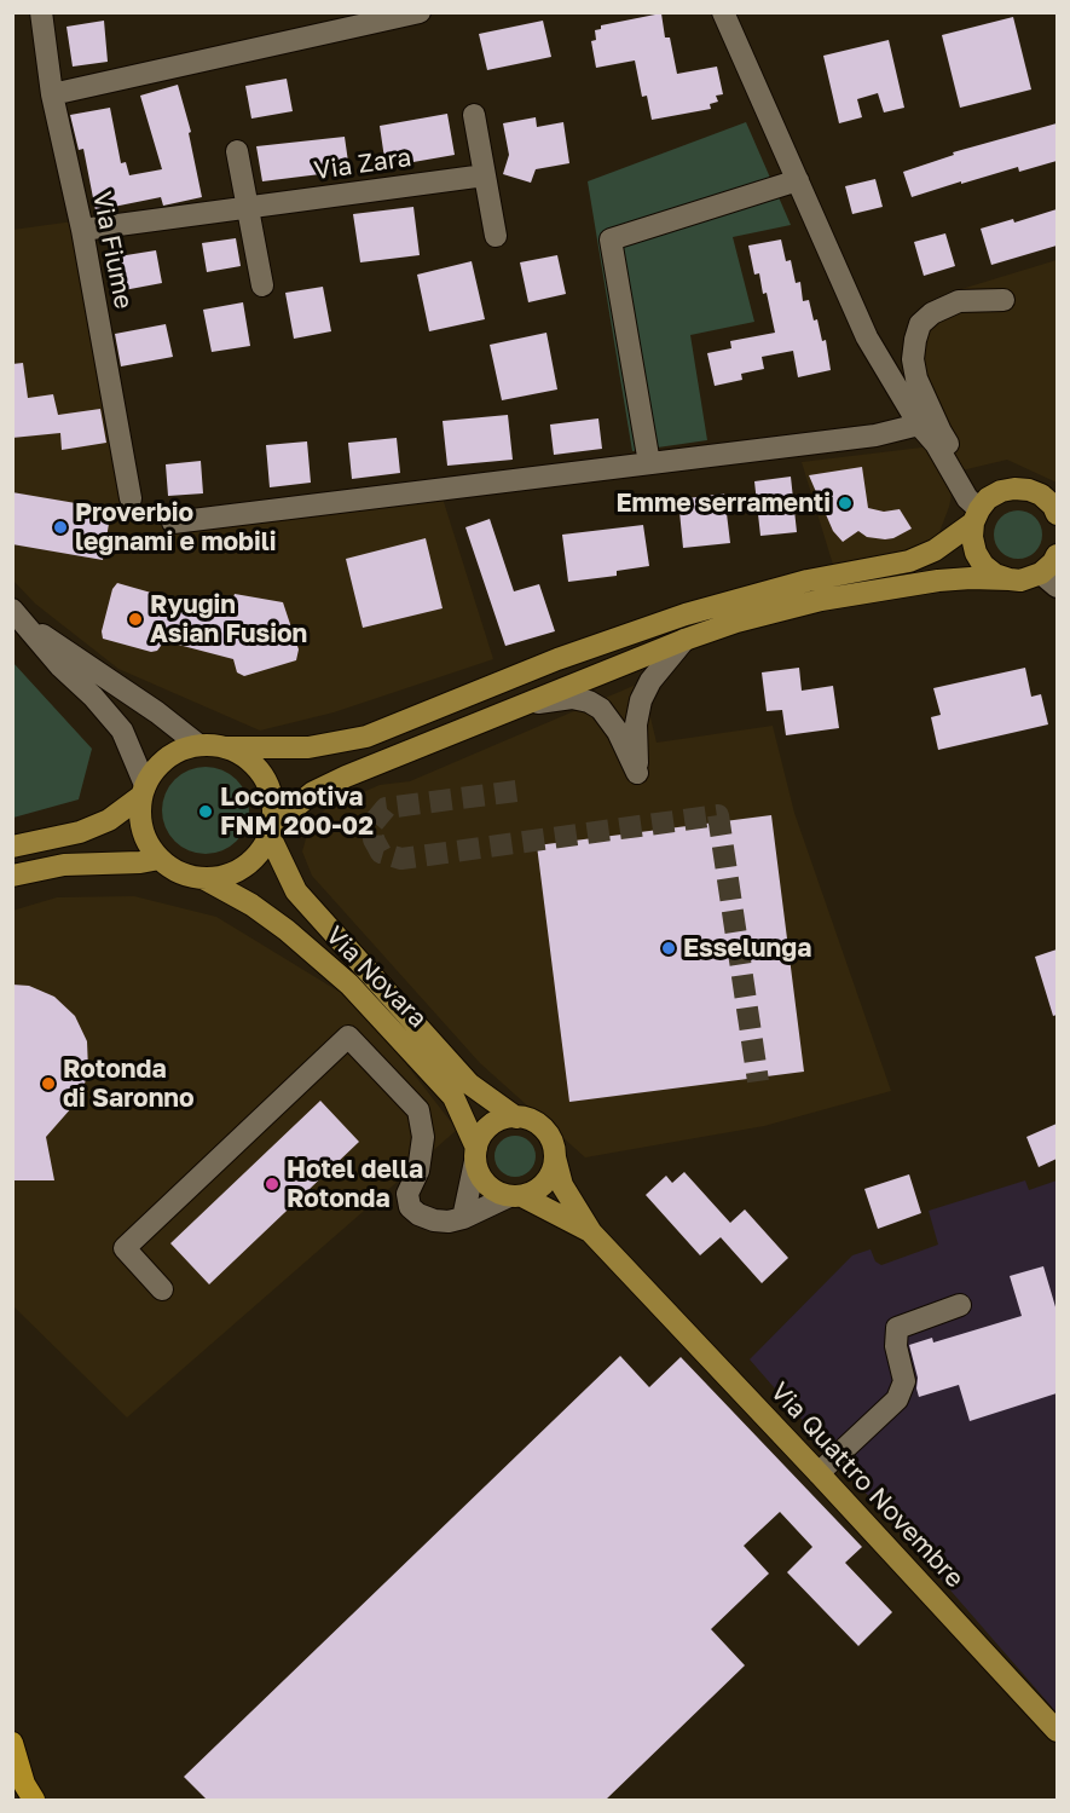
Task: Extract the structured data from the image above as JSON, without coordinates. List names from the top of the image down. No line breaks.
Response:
{"streets":{"main road":["Via Novara","Via Quattro Novembre"],"street":["Via Zara","Via Fiume"]},"crossings":[["Via Zara","Via Fiume"],["Via Novara","Via Quattro Novembre"]],"places":["Emme serramenti","Proverbio legnami e mobili","Ryugin Asian Fusion","Locomotiva FNM 200-02","Esselunga","Rotonda di Saronno","Hotel della Rotonda"]}
